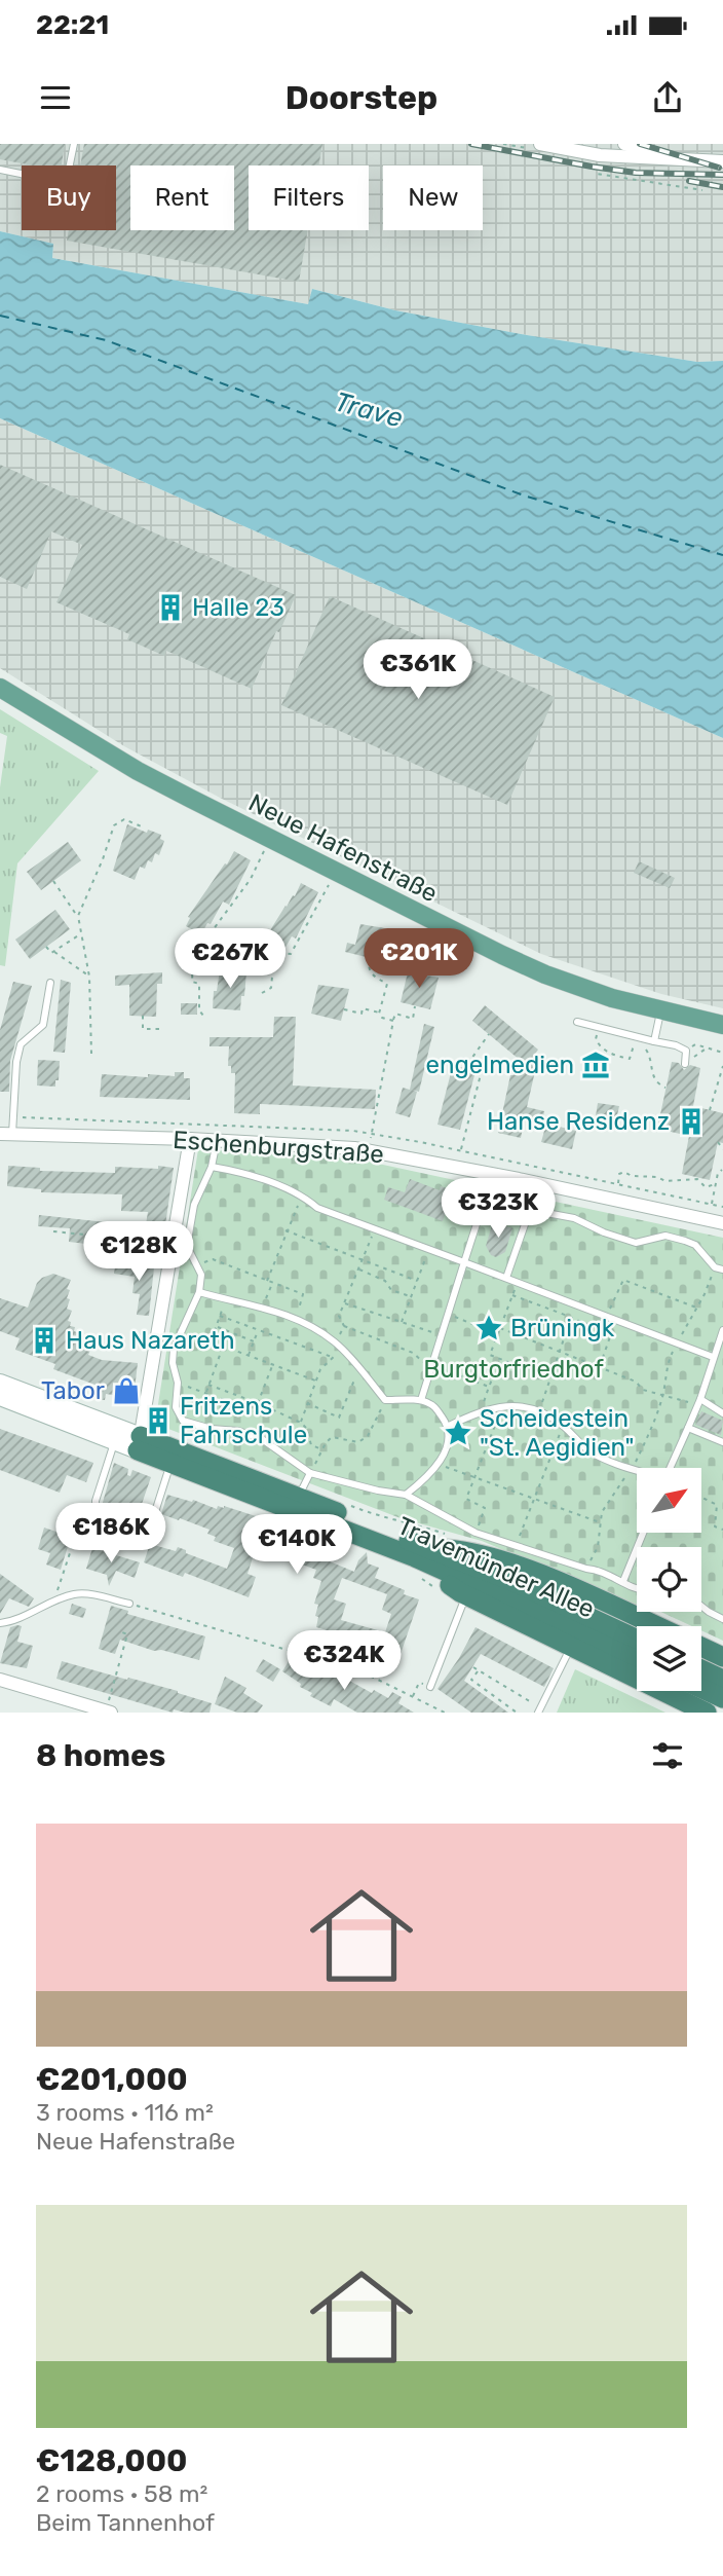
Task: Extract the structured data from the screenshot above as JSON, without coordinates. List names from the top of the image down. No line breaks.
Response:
{"streets":{"highway":["Travemünder Allee"],"main road":["Neue Hafenstraße"],"street":["Eschenburgstraße"]},"water":["Trave"],"parks":["Burgtorfriedhof"],"places":{"building":["Halle 23","Hanse Residenz","Haus Nazareth","Fritzens Fahrschule"],"museum":["engelmedien"],"place":["Brüningk","Scheidestein \"St. Aegidien\""],"shop":["Tabor"]},"north":"top right","page":{"status":"22:21","header":"Doorstep","chip":["Buy","Rent","Filters","New"],"price":["€361K","€267K","€201K","€323K","€128K","€186K","€140K","€324K"],"heading":"8 homes","list":[{"name":"€201,000","note":"3 rooms · 116 m² · Neue Hafenstraße"},{"name":"€128,000","note":"2 rooms · 58 m² · Beim Tannenhof"}]}}
